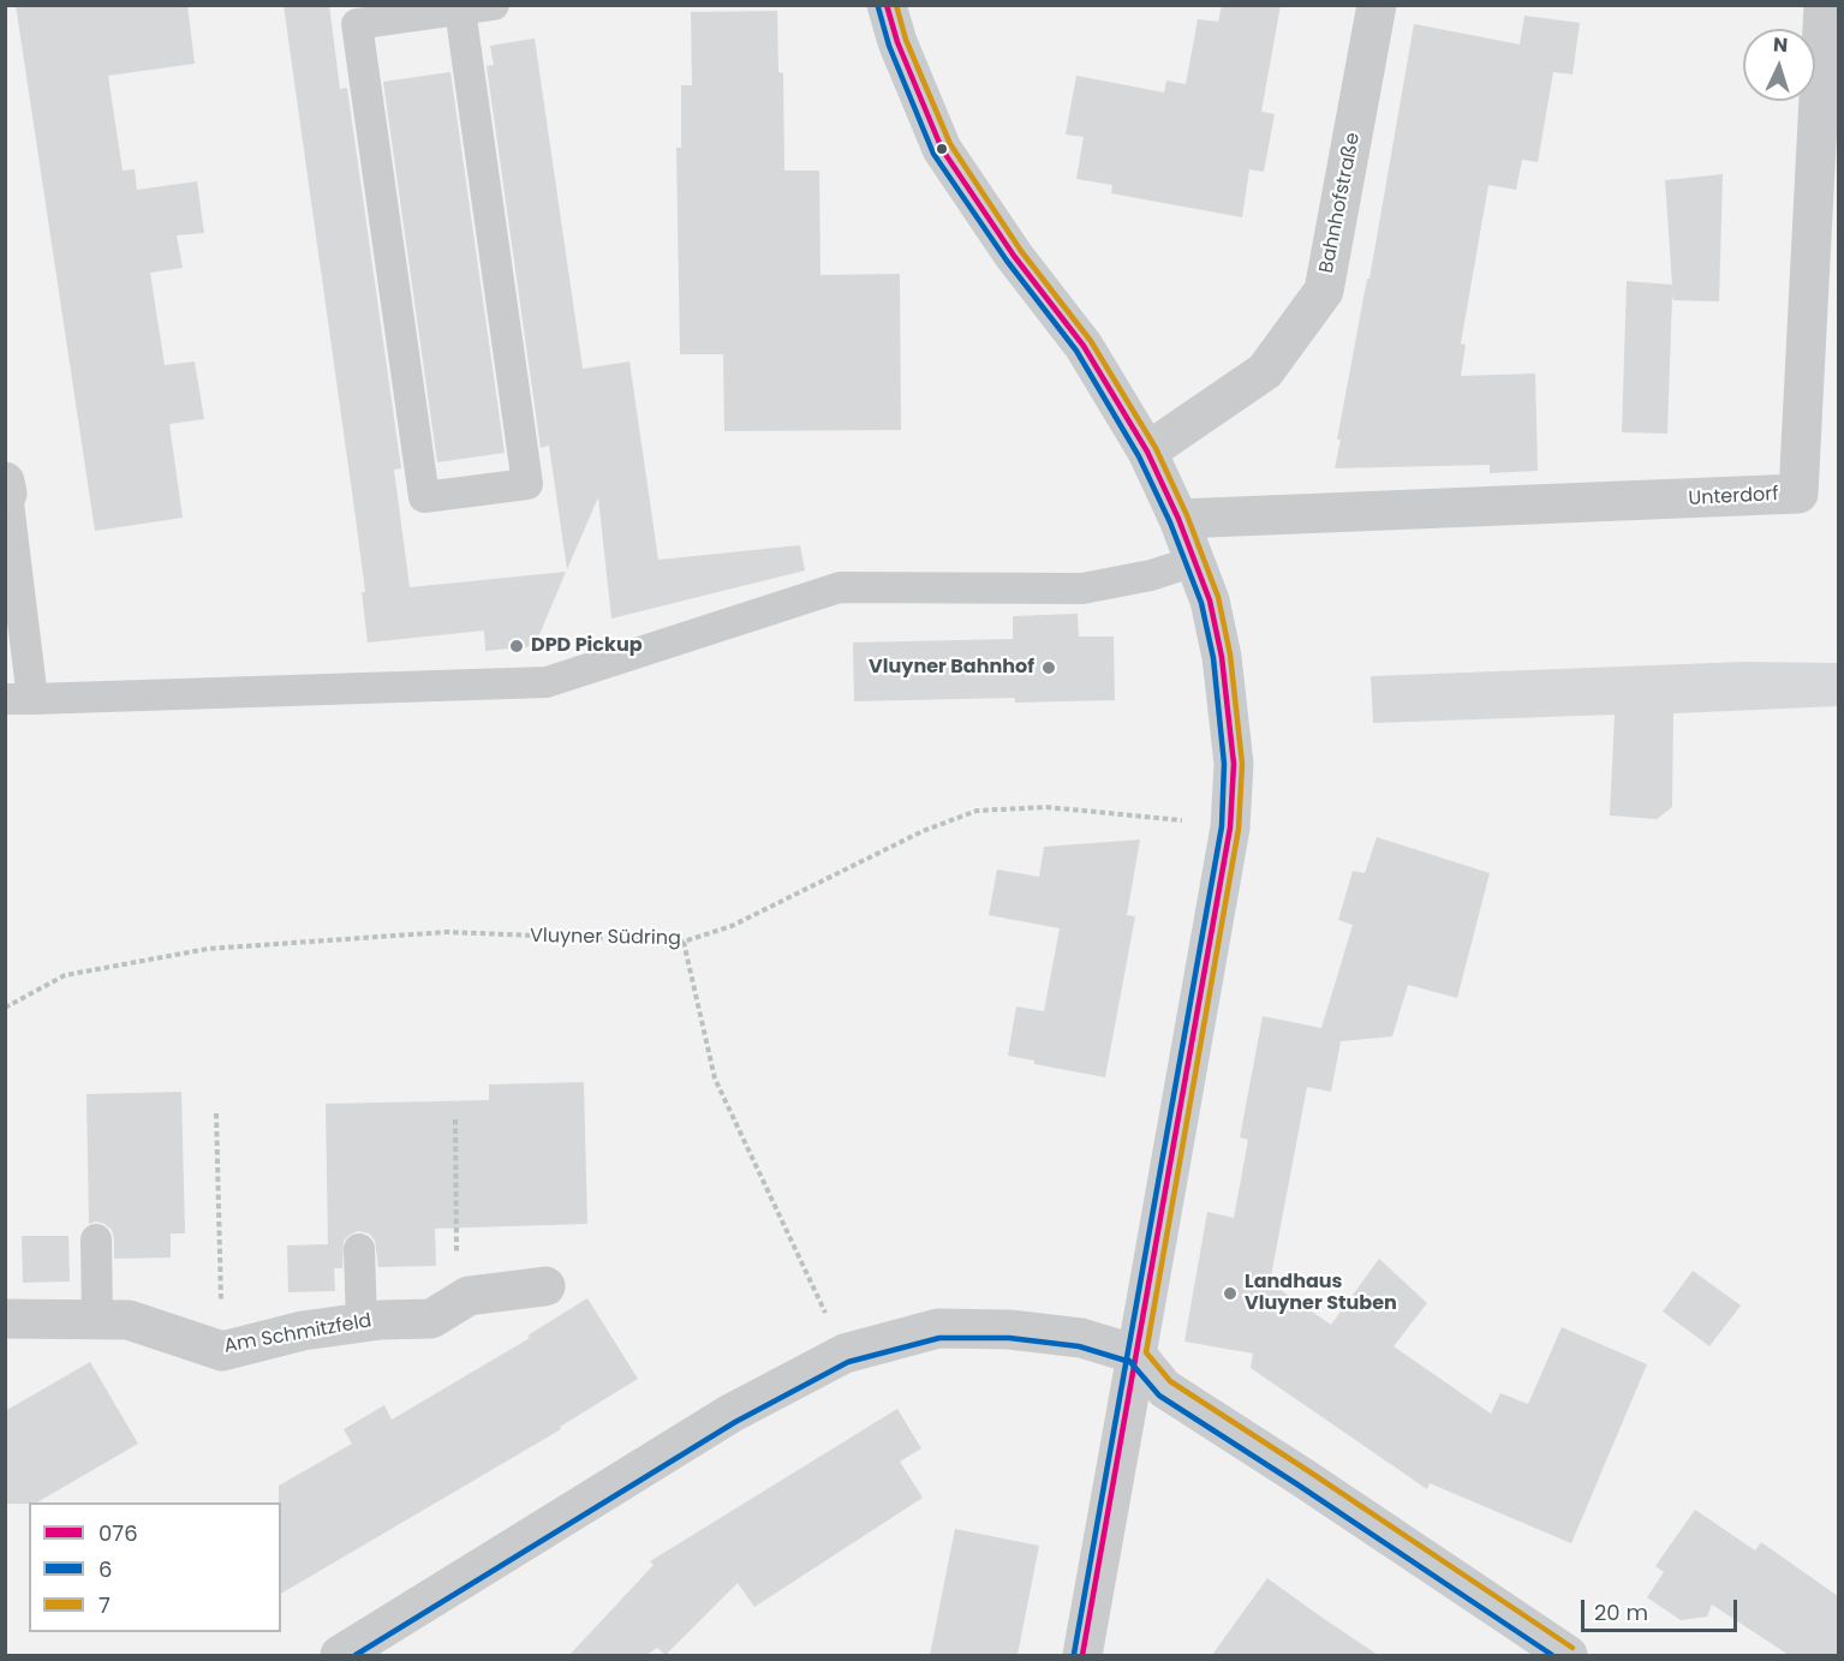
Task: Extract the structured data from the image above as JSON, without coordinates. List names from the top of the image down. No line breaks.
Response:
{"streets":{"street":["Bahnhofstraße","Unterdorf","Am Schmitzfeld"],"path":["Vluyner Südring"]},"places":["DPD Pickup","Vluyner Bahnhof","Landhaus Vluyner Stuben"],"lines":["transit line 076","transit line 7","transit line 6"],"legend":["076","6","7"],"scale_bar":"20 m","north":"top"}
